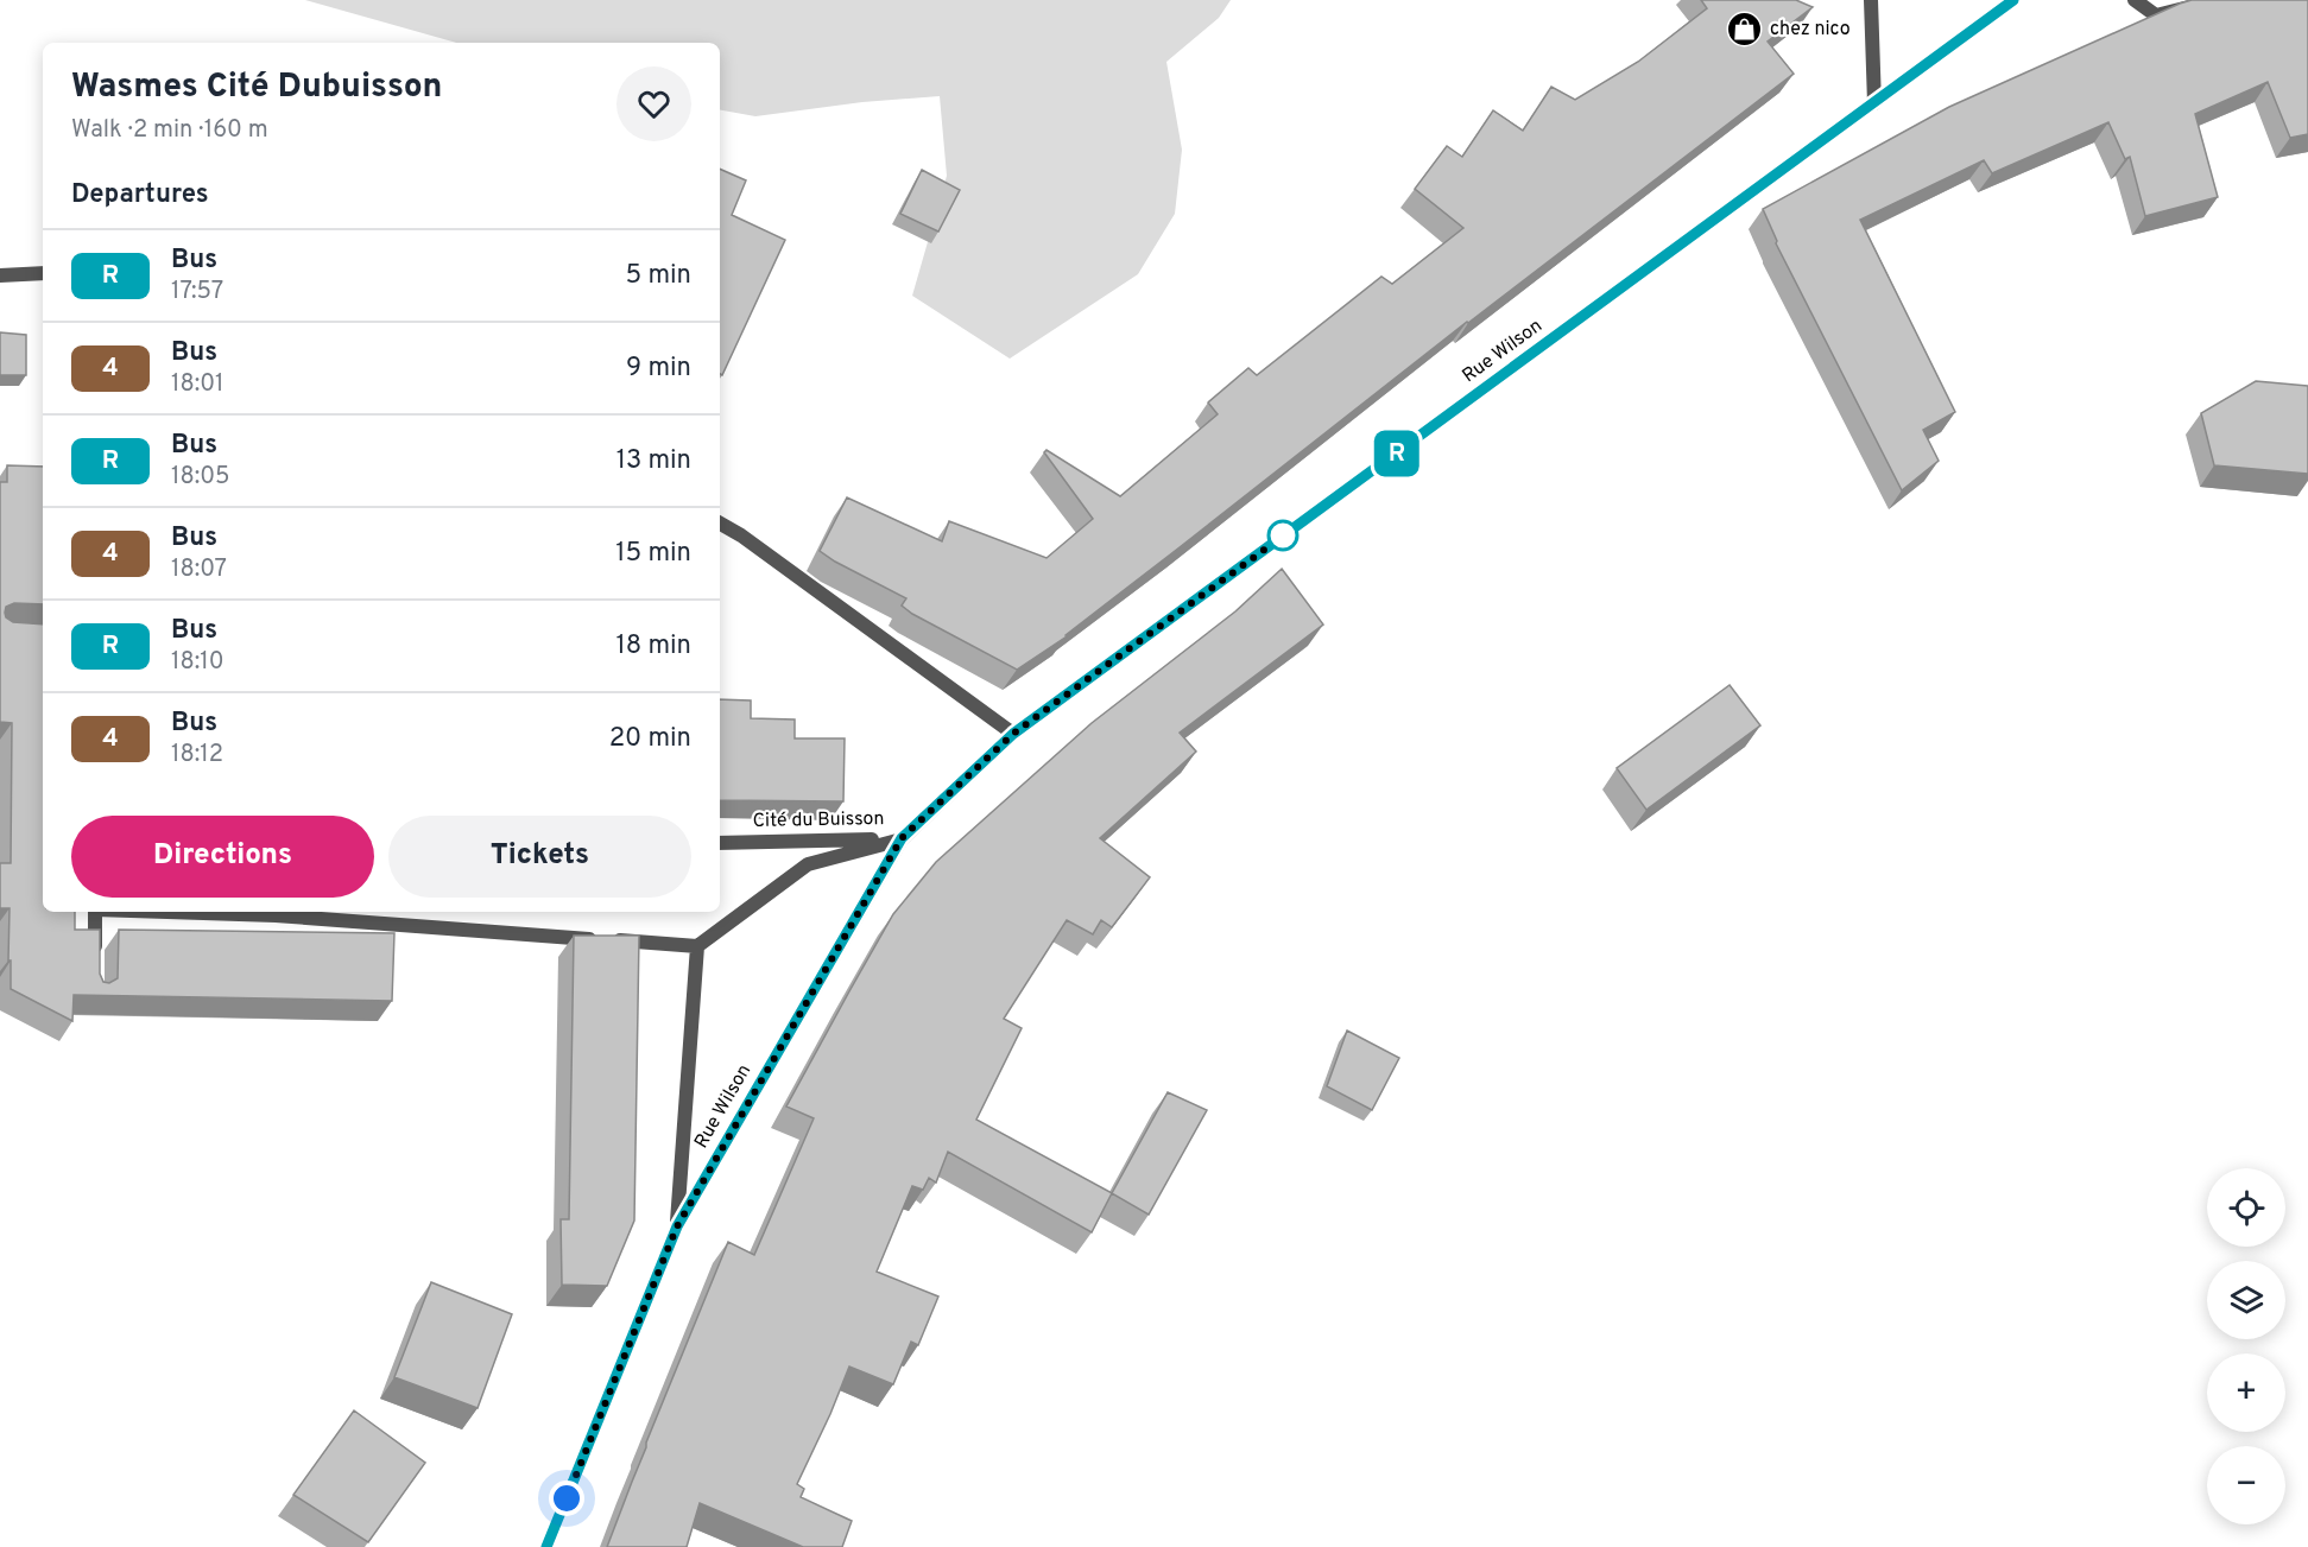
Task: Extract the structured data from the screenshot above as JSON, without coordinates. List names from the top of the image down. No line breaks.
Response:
{"streets":{"street":["Rue Wilson","Cité du Buisson"]},"crossings":[["Rue Wilson","Cité du Buisson"]],"places":{"shop":["chez nico"]},"lines":["bus line R"],"page":{"on_map":"R","heading":[["Wasmes Cité Dubuisson","Walk · 2 min · 160 m"],"Departures"],"list":[{"mark":"R","name":"Bus","note":"17:57","value":"5 min"},{"mark":"4","name":"Bus","note":"18:01","value":"9 min"},{"mark":"R","name":"Bus","note":"18:05","value":"13 min"},{"mark":"4","name":"Bus","note":"18:07","value":"15 min"},{"mark":"R","name":"Bus","note":"18:10","value":"18 min"},{"mark":"4","name":"Bus","note":"18:12","value":"20 min"}],"buttons":["Directions","Tickets"],"map_buttons":["+","−"]}}
